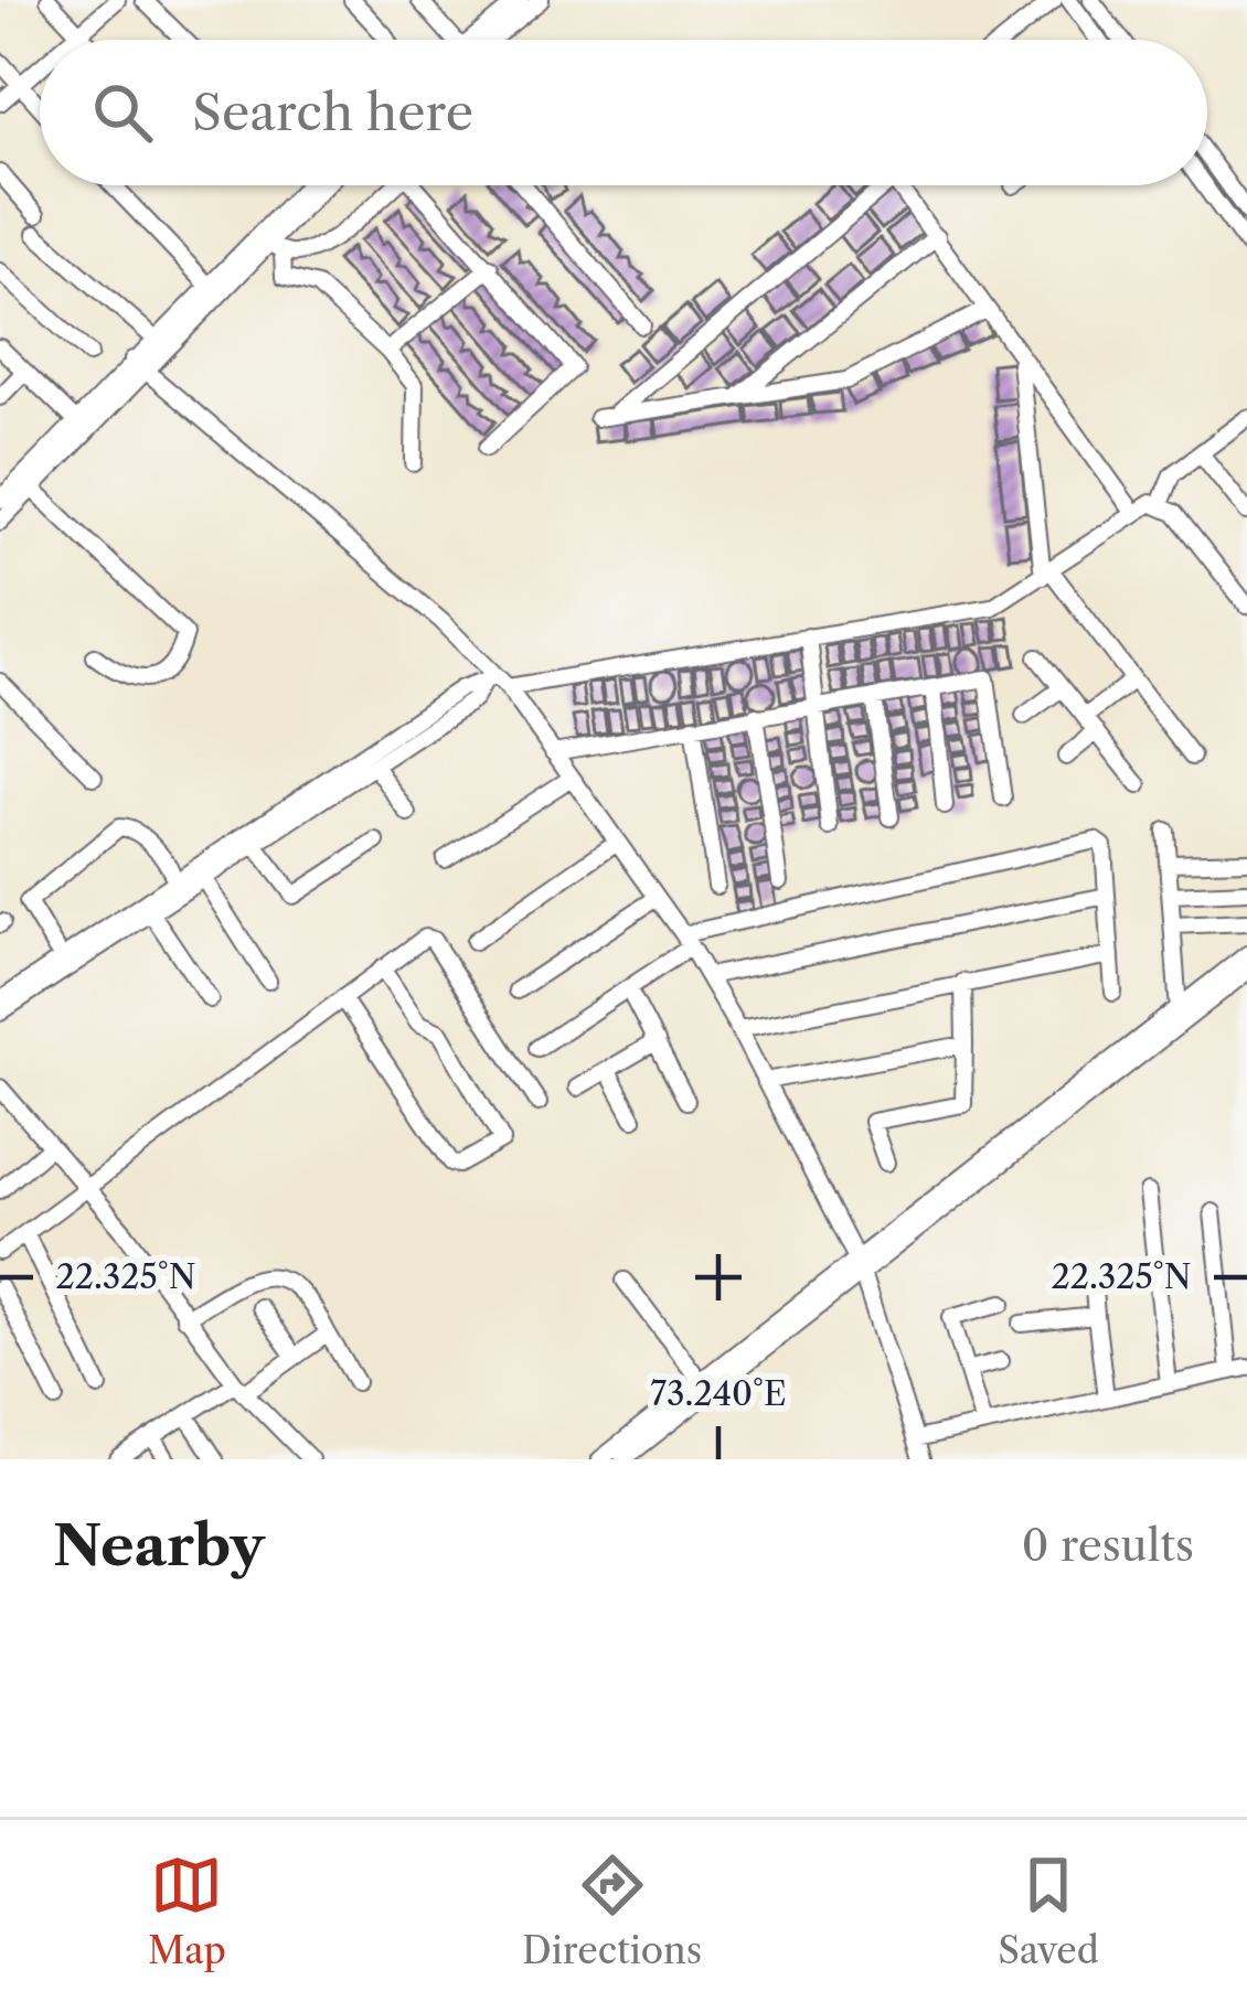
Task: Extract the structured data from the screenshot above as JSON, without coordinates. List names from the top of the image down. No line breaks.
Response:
{"page":{"search":"Search here","heading":["Nearby","0 results"],"nav":["Map","Directions","Saved"]},"coordinates":["22.325°N","73.240°E"]}
